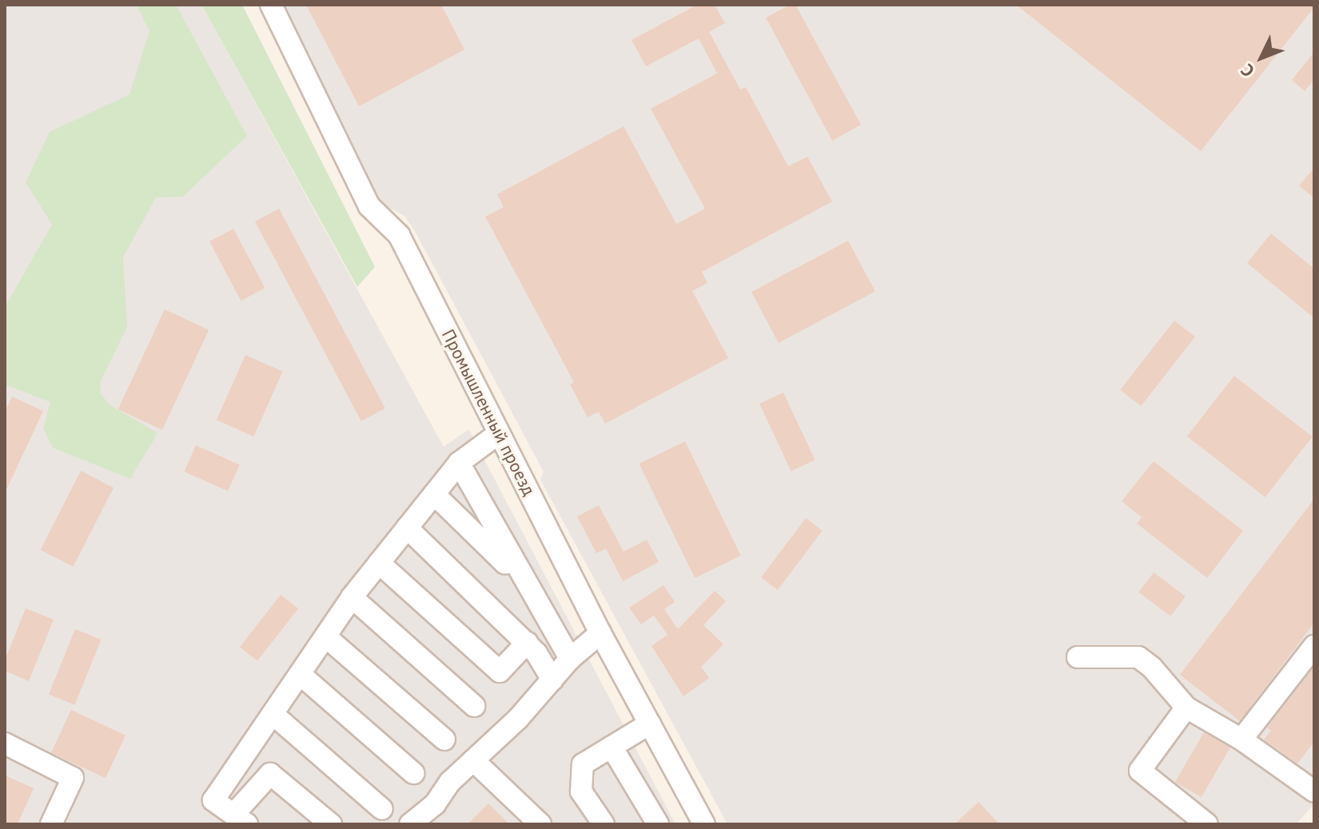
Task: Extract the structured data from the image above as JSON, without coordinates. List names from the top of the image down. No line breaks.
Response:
{"streets":{"street":["Промышленный проезд"]},"north":"bottom left"}
